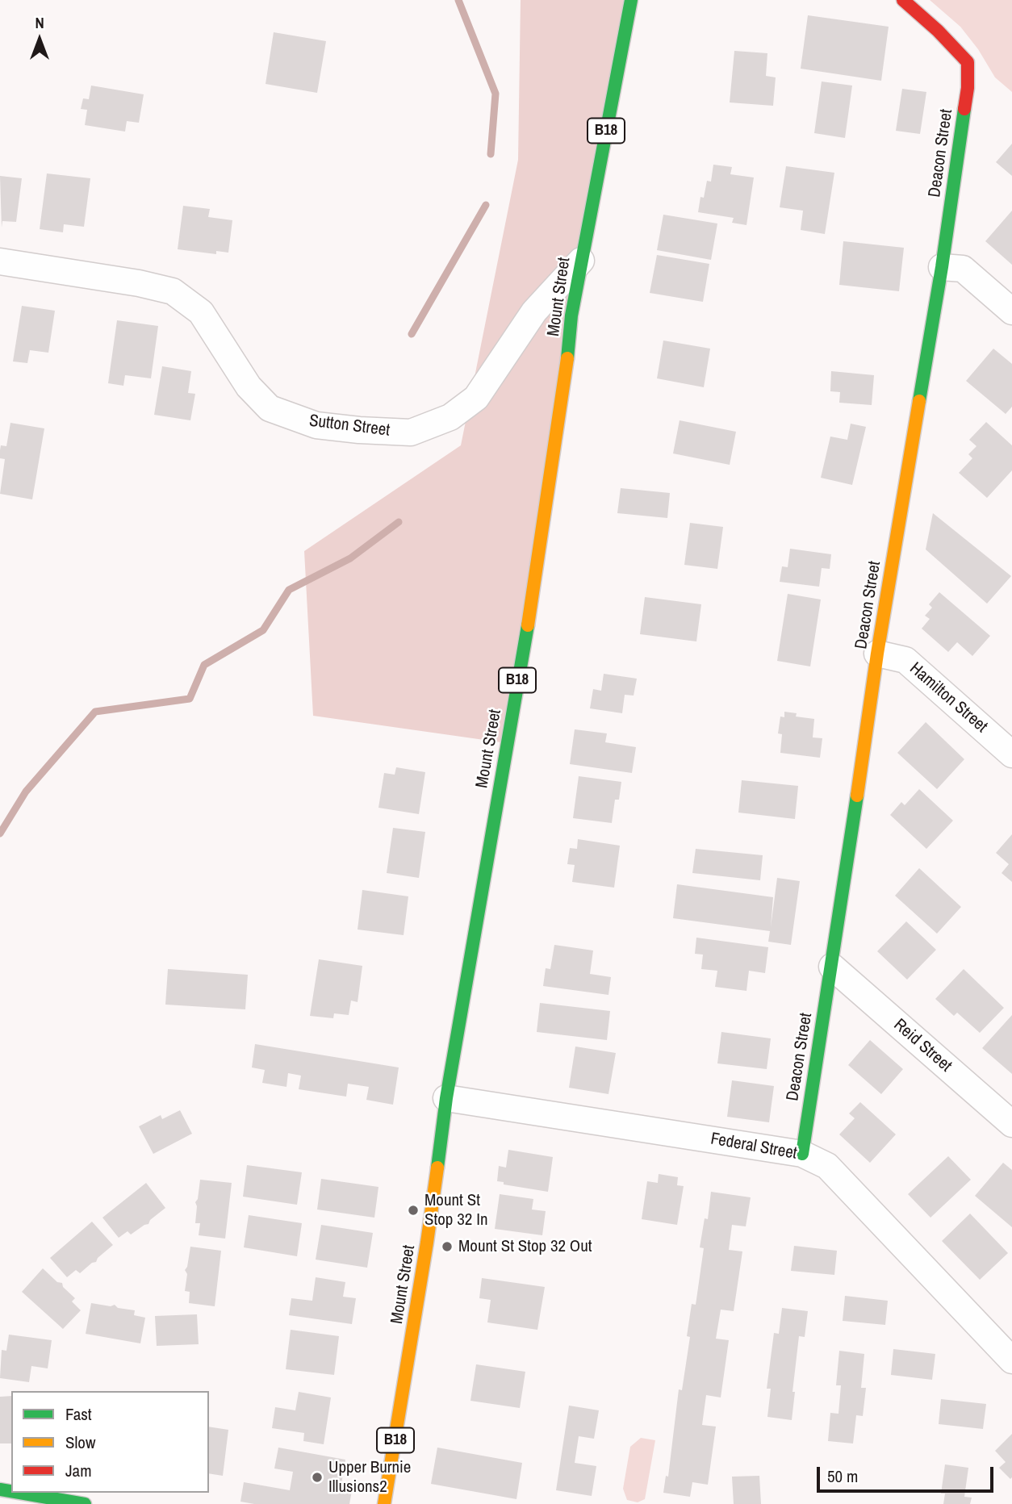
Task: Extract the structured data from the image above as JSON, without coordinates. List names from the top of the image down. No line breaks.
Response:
{"streets":{"main road":["B18","Deacon Street","Mount Street"],"street":["Sutton Street","Hamilton Street","Reid Street","Federal Street"]},"crossings":[["Deacon Street","Hamilton Street"],["Deacon Street","Reid Street"],["Deacon Street","Federal Street"],["Mount Street","Sutton Street"],["Mount Street","Federal Street"]],"places":["Mount St Stop 32 In","Mount St Stop 32 Out","Upper Burnie Illusions2"],"legend":["Fast","Slow","Jam"],"scale_bar":"50 m","north":"top"}
